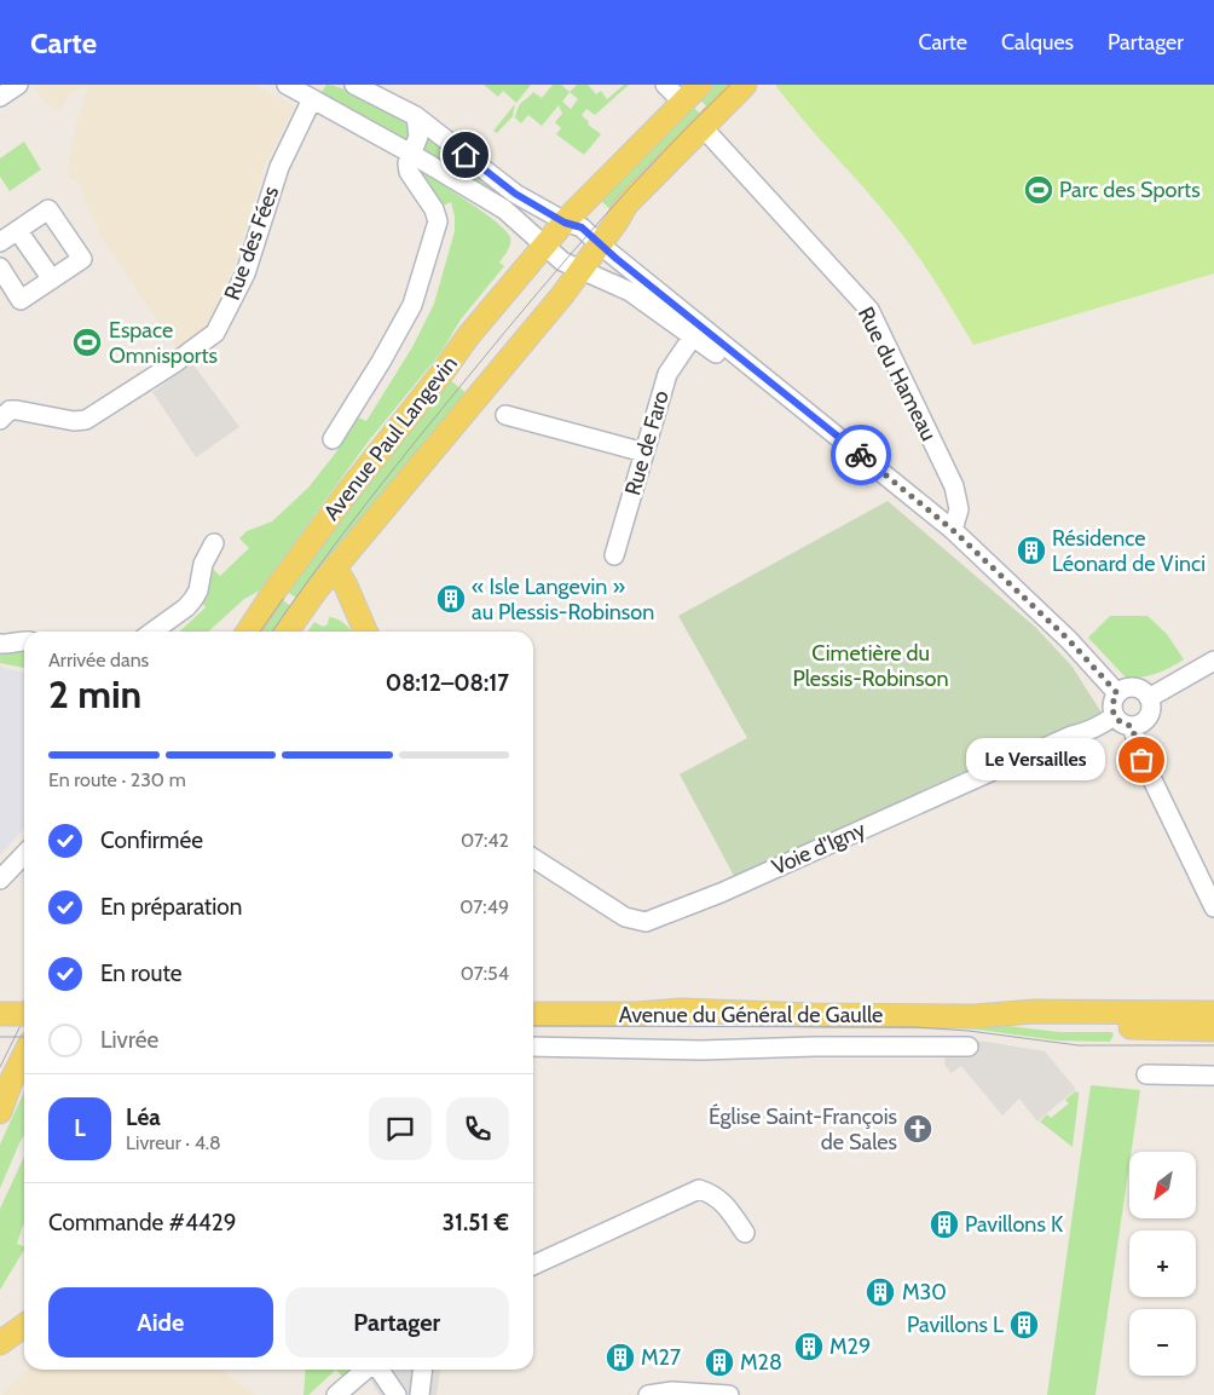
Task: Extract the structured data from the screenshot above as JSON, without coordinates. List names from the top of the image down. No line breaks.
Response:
{"streets":{"main road":["Avenue Paul Langevin","Avenue du Général de Gaulle"],"street":["Rue des Fées","Rue du Hameau","Rue de Faro","Voie d'Igny"]},"crossings":[["Rue du Hameau","Avenue Paul Langevin"]],"parks":["Cimetière du Plessis-Robinson"],"places":{"sports":["Parc des Sports","Espace Omnisports"],"building":["Résidence Léonard de Vinci","« Isle Langevin » au Plessis-Robinson","Pavillons K","M30","Pavillons L","M29","M27","M28"],"other":["Le Versailles"],"church":["Église Saint-François de Sales"]},"north":"bottom left","page":{"header":"Carte","nav":["Carte","Calques","Partager"],"heading":["2 min","Arrivée dans","08:12–08:17"],"panel":["Léa","Livreur · 4.8","Commande #4429","31.51 €"],"bar":"En route · 230 m","bubble":"Le Versailles","list":[["Confirmée","07:42"],["En préparation","07:49"],["En route","07:54"],"Livrée"],"round":"L","map_buttons":["+","−"],"buttons":["Aide","Partager"]}}
